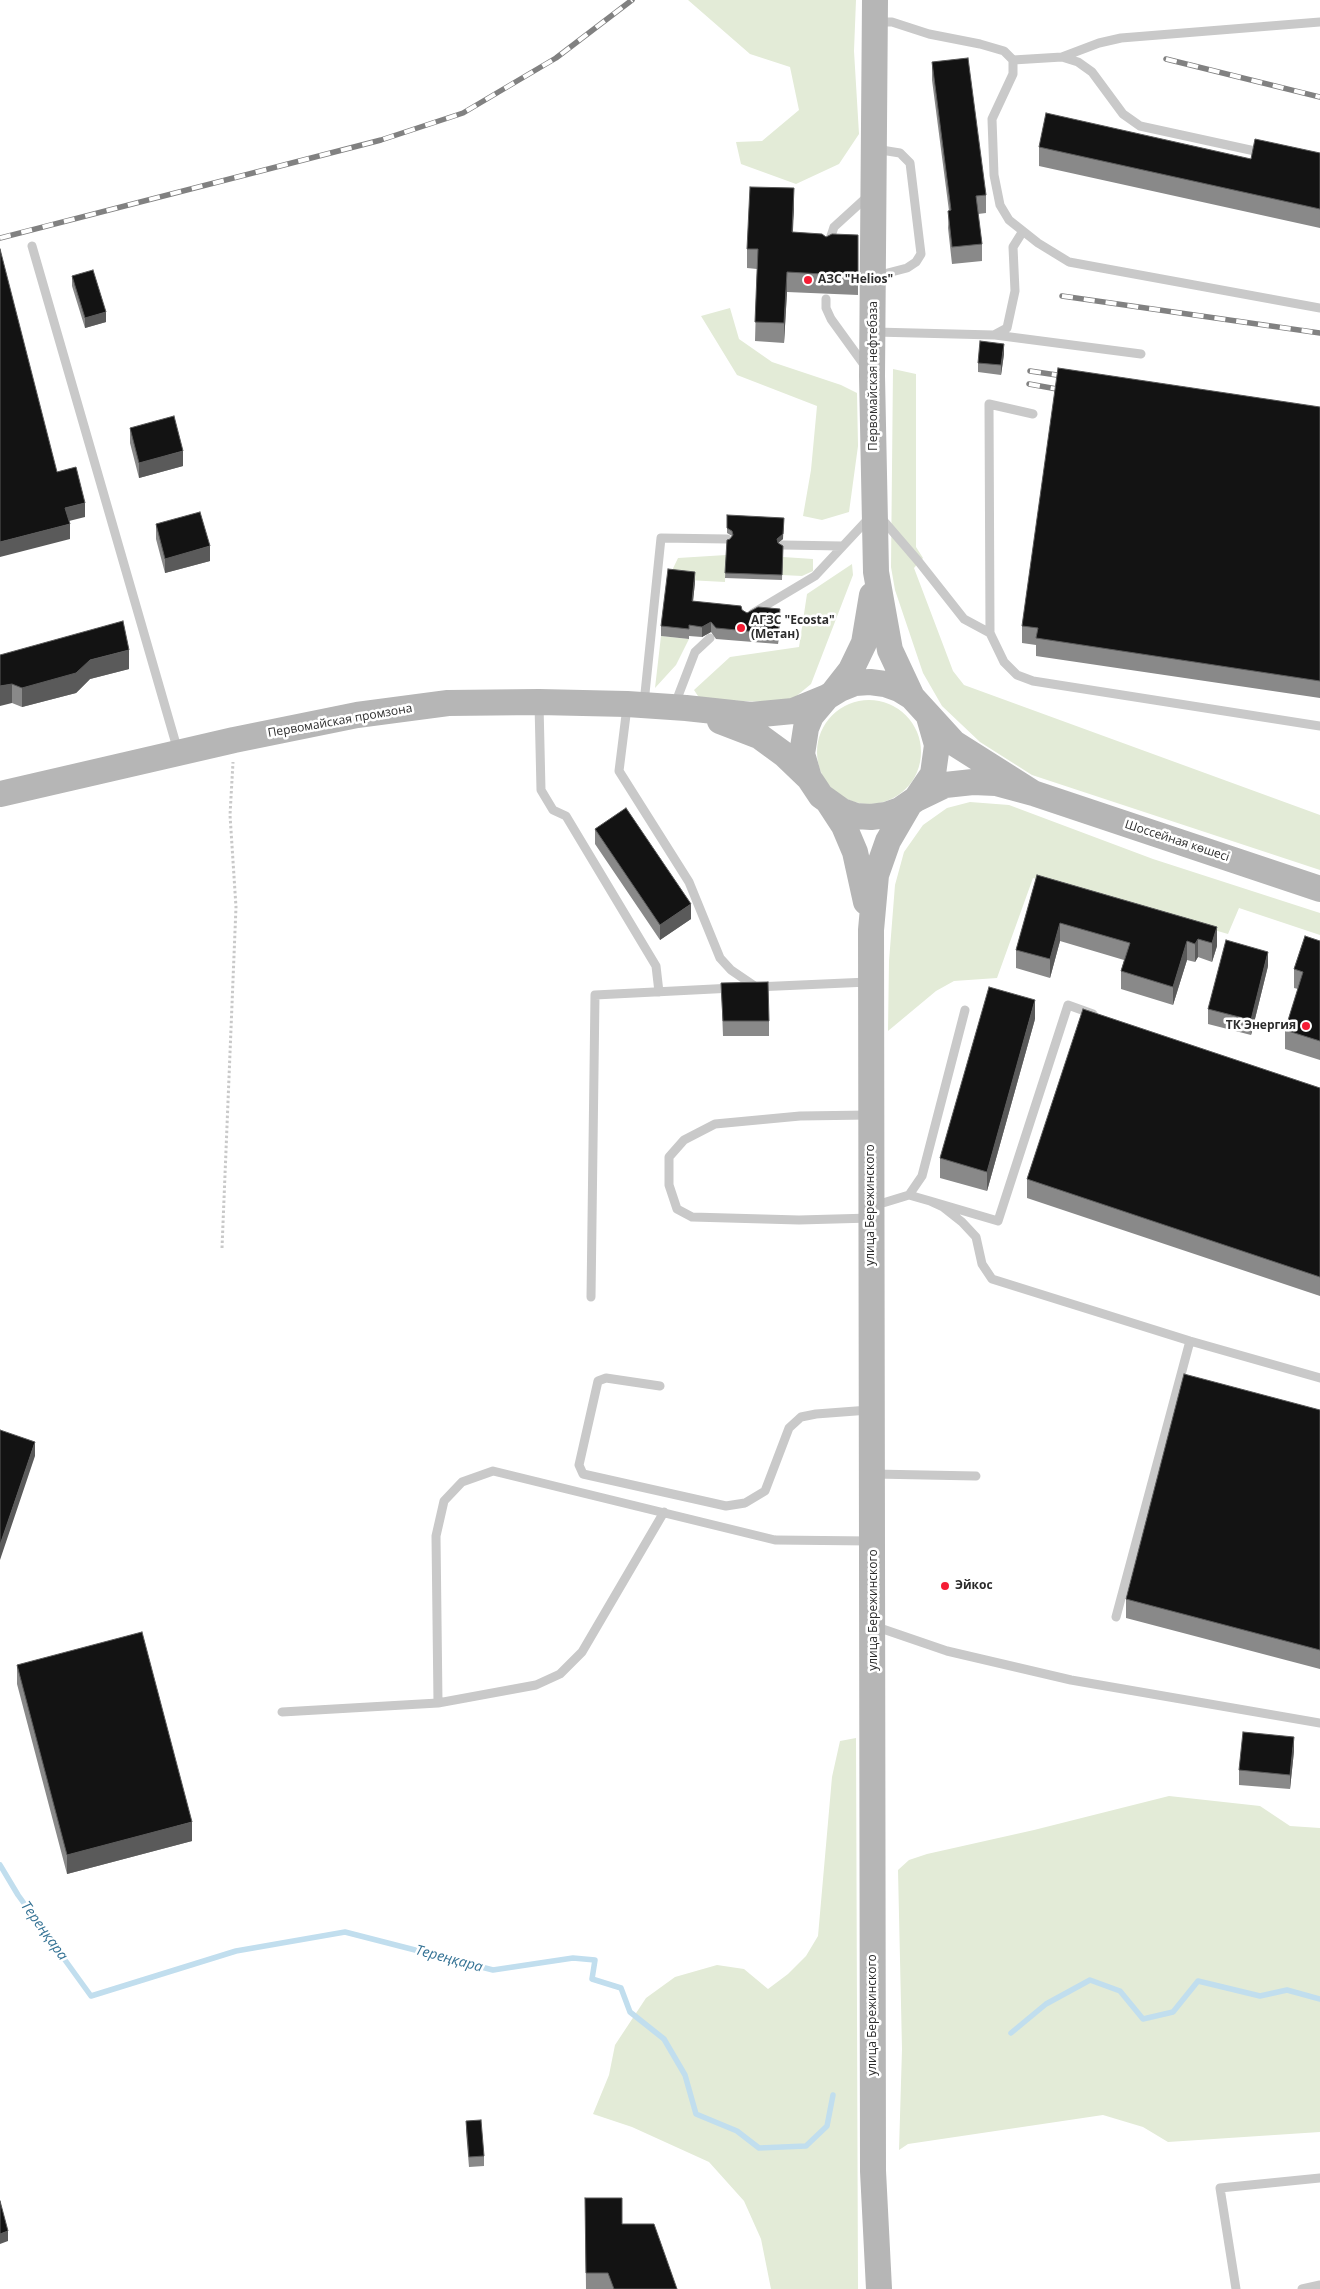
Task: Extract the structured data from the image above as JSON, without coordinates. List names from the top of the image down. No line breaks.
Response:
{"streets":{"main road":["Первомайская нефтебаза","Первомайская промзона","Шоссейная көшесі","улица Бережинского"]},"water":["Тереңқара"],"places":["АЗС \"Helios\"","АГЗС \"Ecosta\" (Метан)","ТК Энергия","Эйкос"]}
